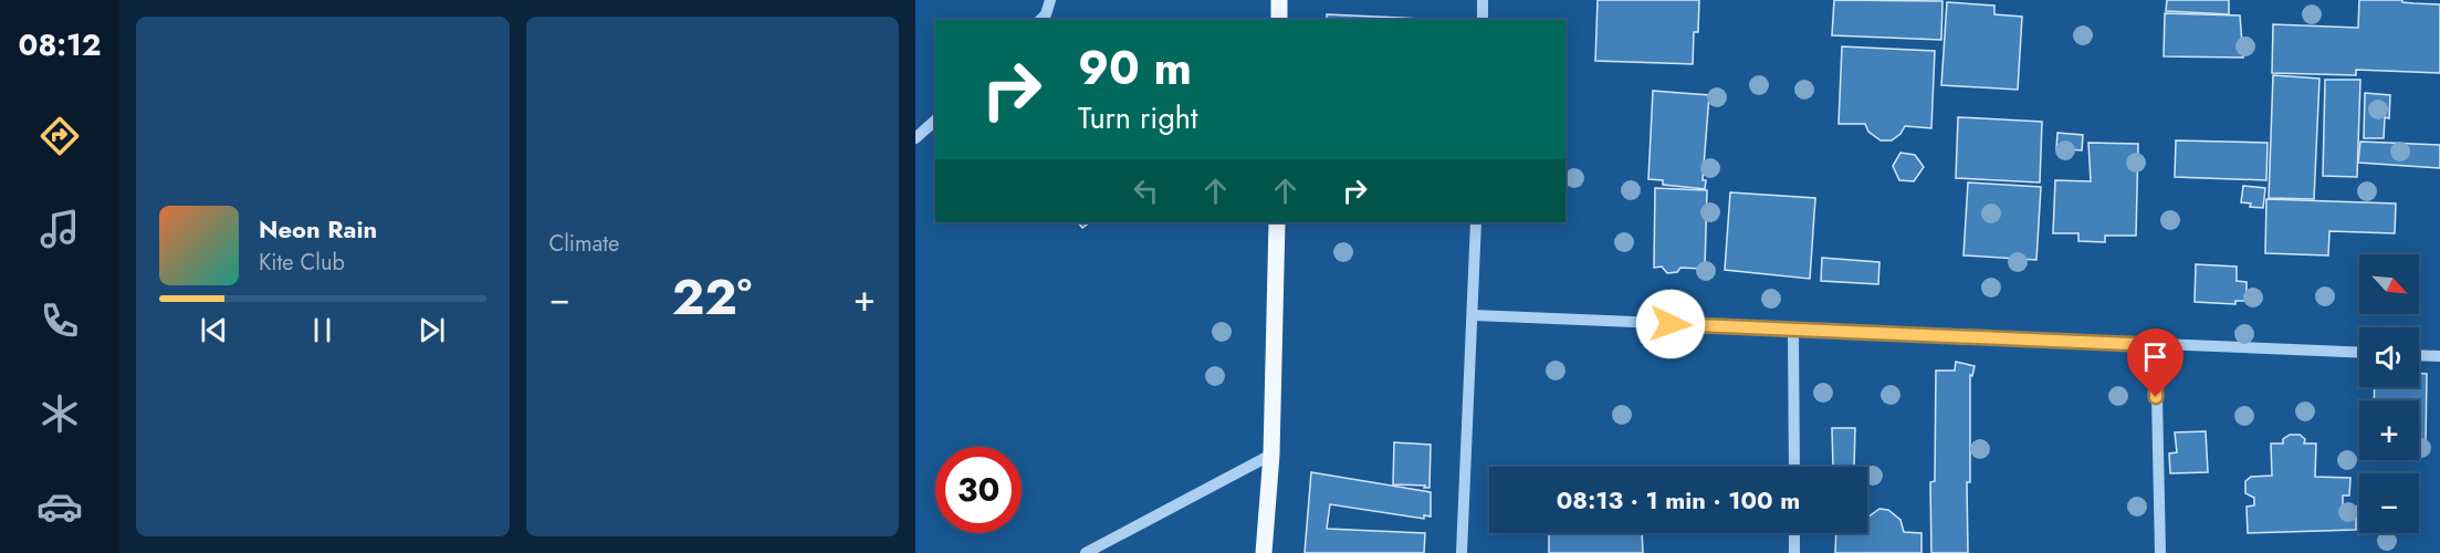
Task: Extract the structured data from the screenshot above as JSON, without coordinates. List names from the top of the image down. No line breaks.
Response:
{"north":"bottom right","page":{"tabs":"08:12","tile":"Climate","turn":["90 m","Turn right"],"song":["Neon Rain","Kite Club"],"map_buttons":["+","−"],"heat":["−","22°","+"],"limit":"30","trip":"08:13 · 1 min · 100 m"}}
